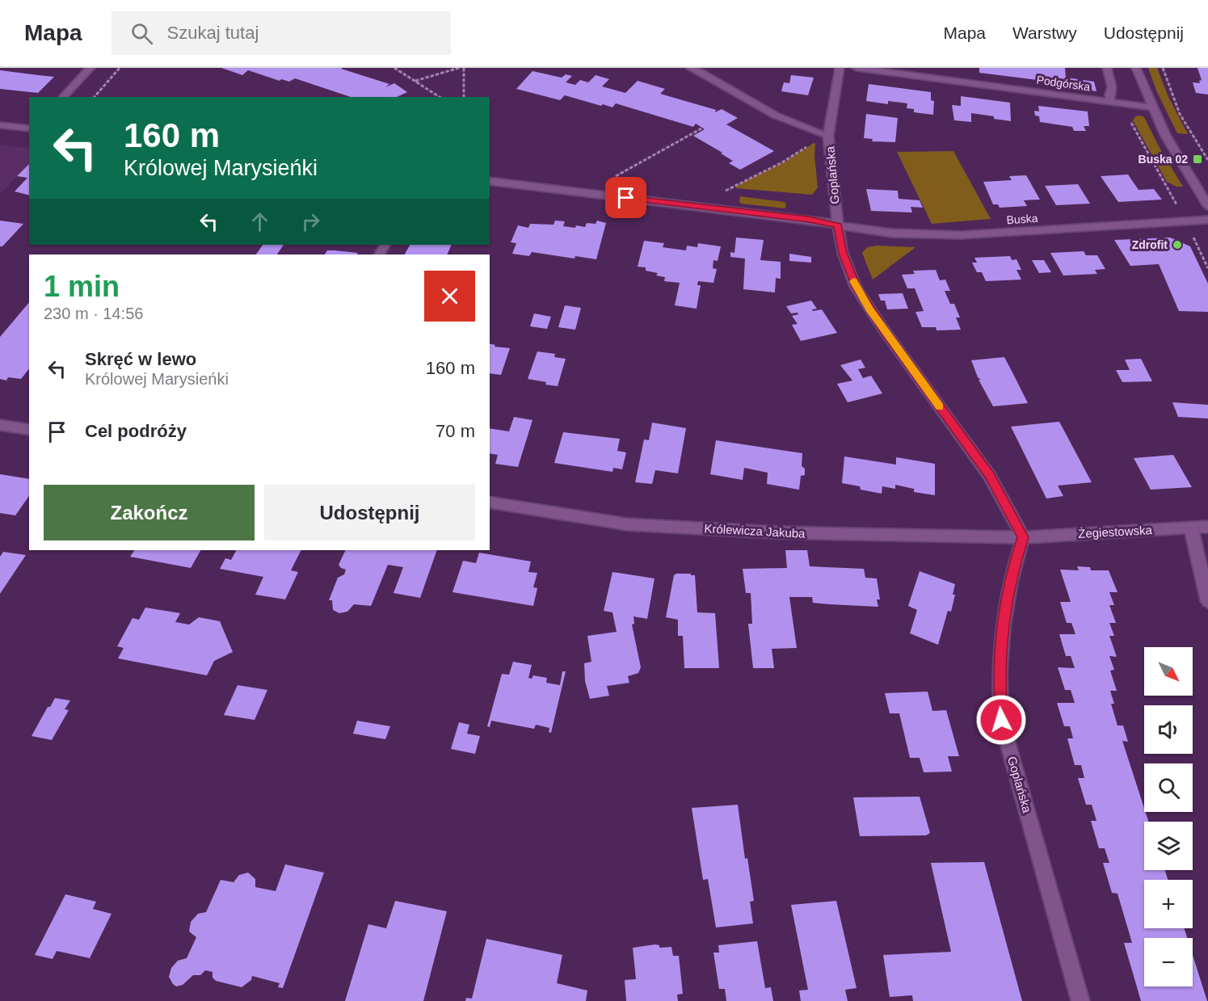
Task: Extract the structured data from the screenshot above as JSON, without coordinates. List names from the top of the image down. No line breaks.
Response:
{"streets":{"street":["Podgórska","Goplańska","Buska","Królewicza Jakuba","Żegiestowska"]},"crossings":[["Goplańska","Buska"],["Goplańska","Królewicza Jakuba"],["Goplańska","Żegiestowska"],["Królewicza Jakuba","Żegiestowska"]],"places":{"transit":["Buska 02"],"other":["Zdrofit"]},"north":"bottom right","page":{"header":"Mapa","search":"Szukaj tutaj","nav":["Mapa","Warstwy","Udostępnij"],"turn":["160 m","Królowej Marysieńki"],"heading":["1 min","230 m · 14:56"],"list":[{"name":"Skręć w lewo","note":"Królowej Marysieńki","value":"160 m"},{"name":"Cel podróży","value":"70 m"}],"buttons":["Zakończ","Udostępnij"],"map_buttons":["+","−"]}}
